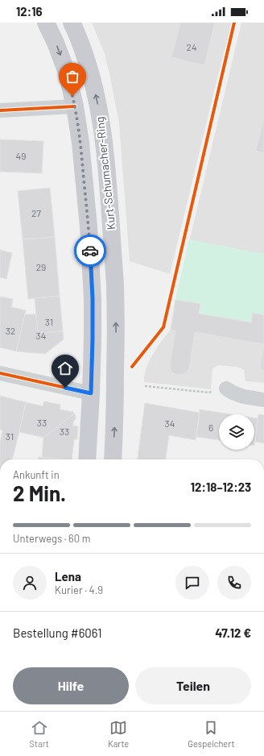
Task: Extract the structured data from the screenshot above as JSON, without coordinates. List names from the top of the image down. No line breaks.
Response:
{"streets":{"main road":["Kurt-Schumacher-Ring"]},"house_numbers":["24","49","27","29","31","32","34","33","34","6","33","31"],"page":{"status":"12:16","heading":["2 Min.","Ankunft in","12:18–12:23"],"panel":["Lena","Kurier · 4.9","Bestellung #6061","47.12 €"],"bar":"Unterwegs · 60 m","buttons":["Hilfe","Teilen"],"tabs":["Start","Karte","Gespeichert"]}}
